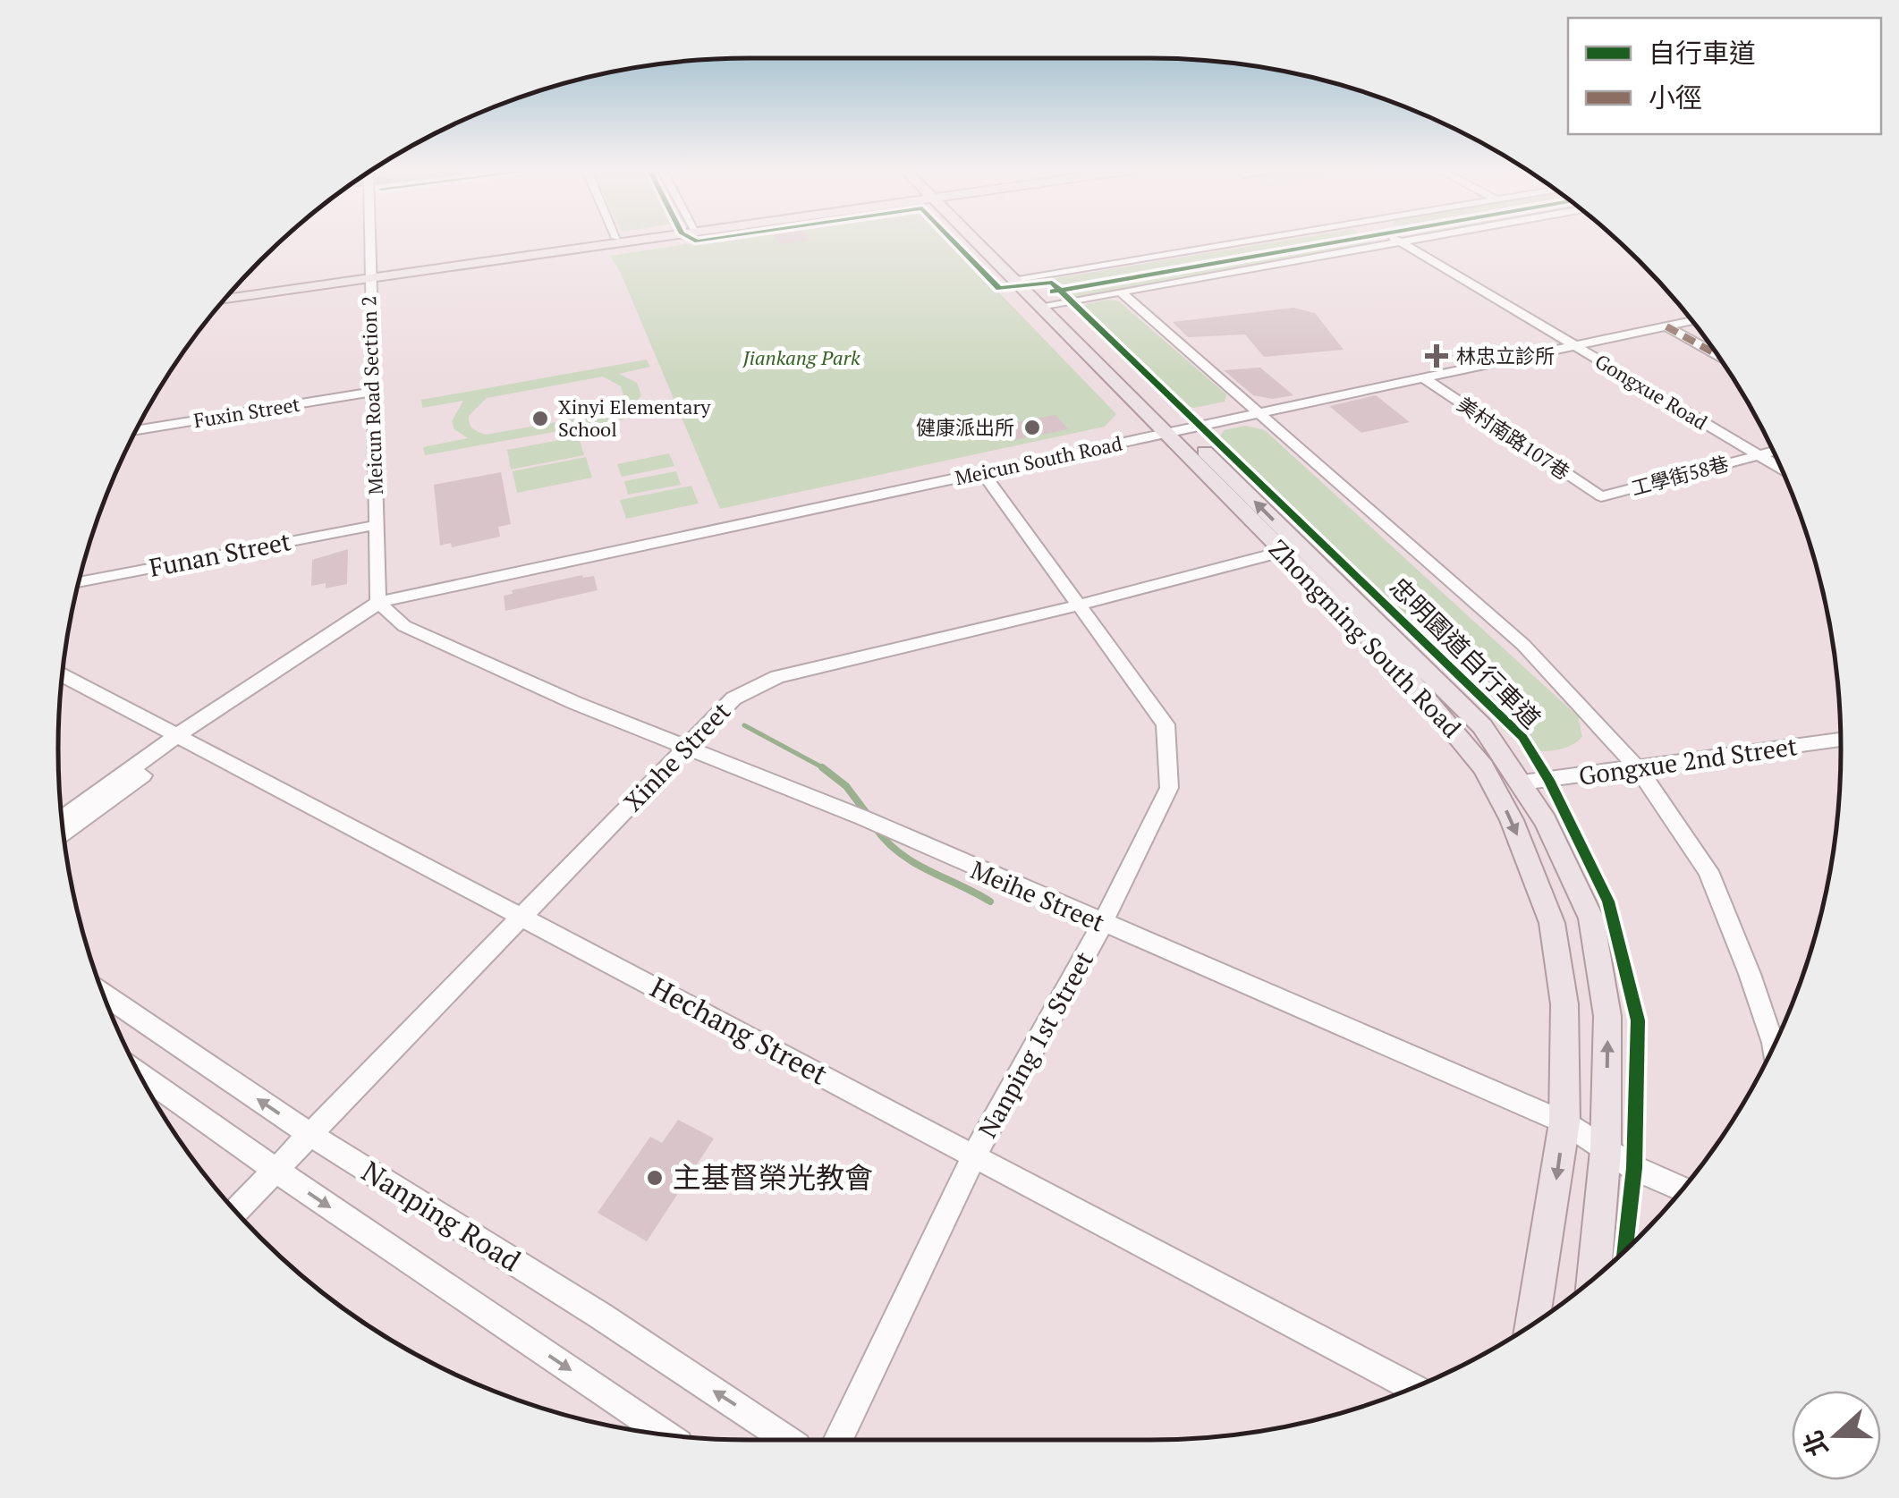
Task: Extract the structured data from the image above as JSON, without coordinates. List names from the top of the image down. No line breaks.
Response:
{"streets":{"main road":["Zhongming South Road"],"street":["Gongxue Road","Meicun Road Section 2","Fuxin Street","美村南路107巷","Meicun South Road","工學街58巷","Funan Street","Xinhe Street","Gongxue 2nd Street","Meihe Street","Hechang Street","Nanping 1st Street","Nanping Road"],"cycle path":["忠明園道自行車道"]},"crossings":[["Gongxue Road","Meicun South Road"],["Gongxue Road","工學街58巷"],["Meicun Road Section 2","Fuxin Street"],["Meicun Road Section 2","Meicun South Road"],["Meicun Road Section 2","Funan Street"],["Meicun Road Section 2","Meihe Street"],["美村南路107巷","Meicun South Road"],["美村南路107巷","工學街58巷"],["Meicun South Road","Zhongming South Road"],["Meicun South Road","Meihe Street"],["Meicun South Road","Nanping 1st Street"],["Zhongming South Road","Xinhe Street"],["Zhongming South Road","Gongxue 2nd Street"],["Zhongming South Road","Meihe Street"],["Xinhe Street","Meihe Street"],["Xinhe Street","Hechang Street"],["Xinhe Street","Nanping 1st Street"],["Xinhe Street","Nanping Road"],["Meihe Street","Nanping 1st Street"],["Hechang Street","Nanping 1st Street"]],"parks":["Jiankang Park"],"places":{"health":["林忠立診所"],"other":["Xinyi Elementary School","健康派出所","主基督榮光教會"]},"legend":["自行車道","小徑"],"north":"left"}
